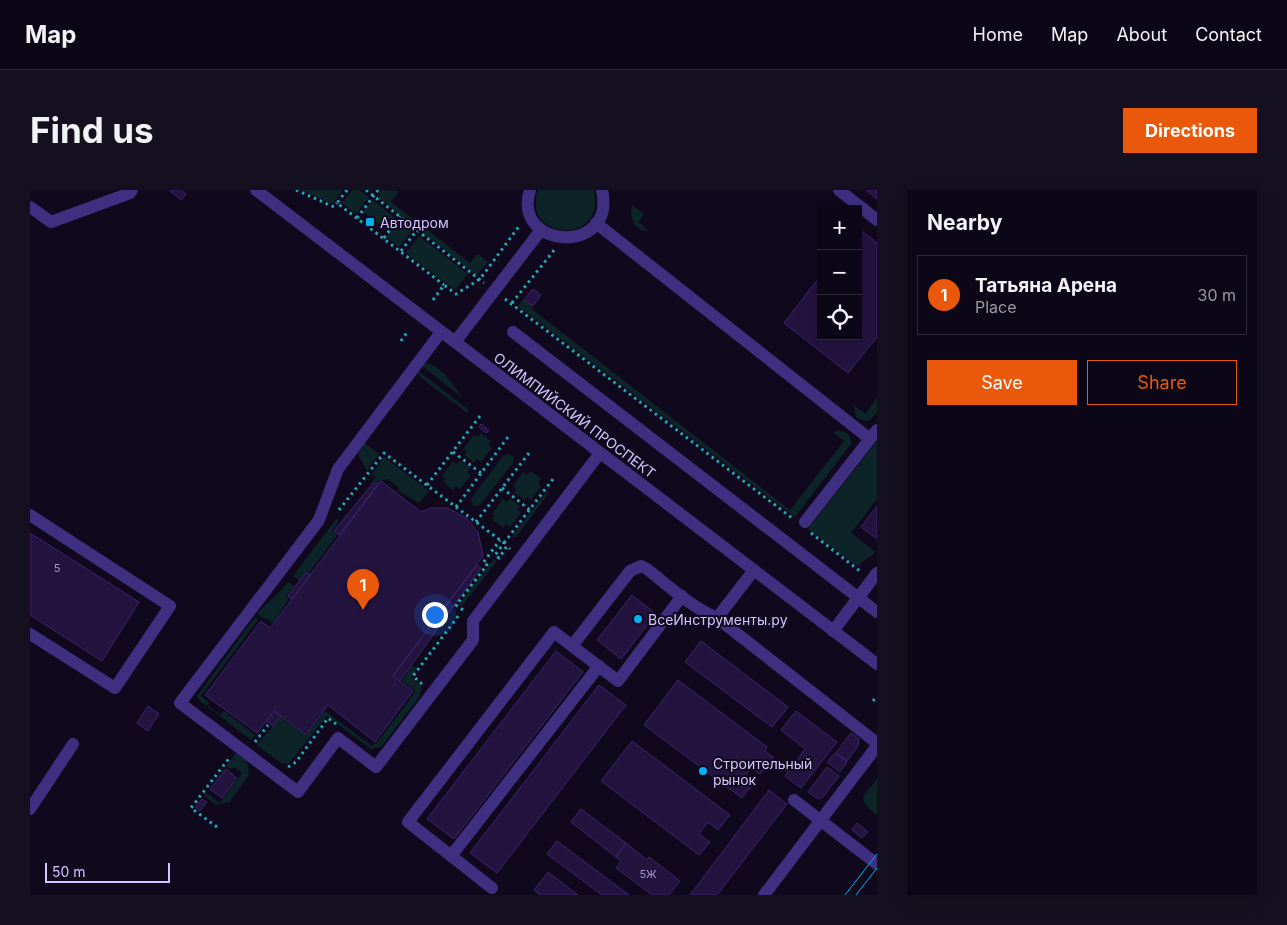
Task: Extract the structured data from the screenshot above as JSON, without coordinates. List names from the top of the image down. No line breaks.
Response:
{"streets":{"street":["ОЛИМПИЙСКИЙ ПРОСПЕКТ"]},"places":{"transit":["Автодром"],"other":["ВсеИнструменты.ру","Строительный рынок"]},"house_numbers":["5","5Ж"],"scale_bar":"50 m","page":{"header":"Map","nav":["Home","Map","About","Contact"],"buttons":["Directions",["Save","Share"]],"title":"Find us","heading":"Nearby","map_buttons":["+","−"],"list":[{"mark":"1","name":"Татьяна Арена","note":"Place","value":"30 m"}],"pins":"1","scale":"50 m"}}
